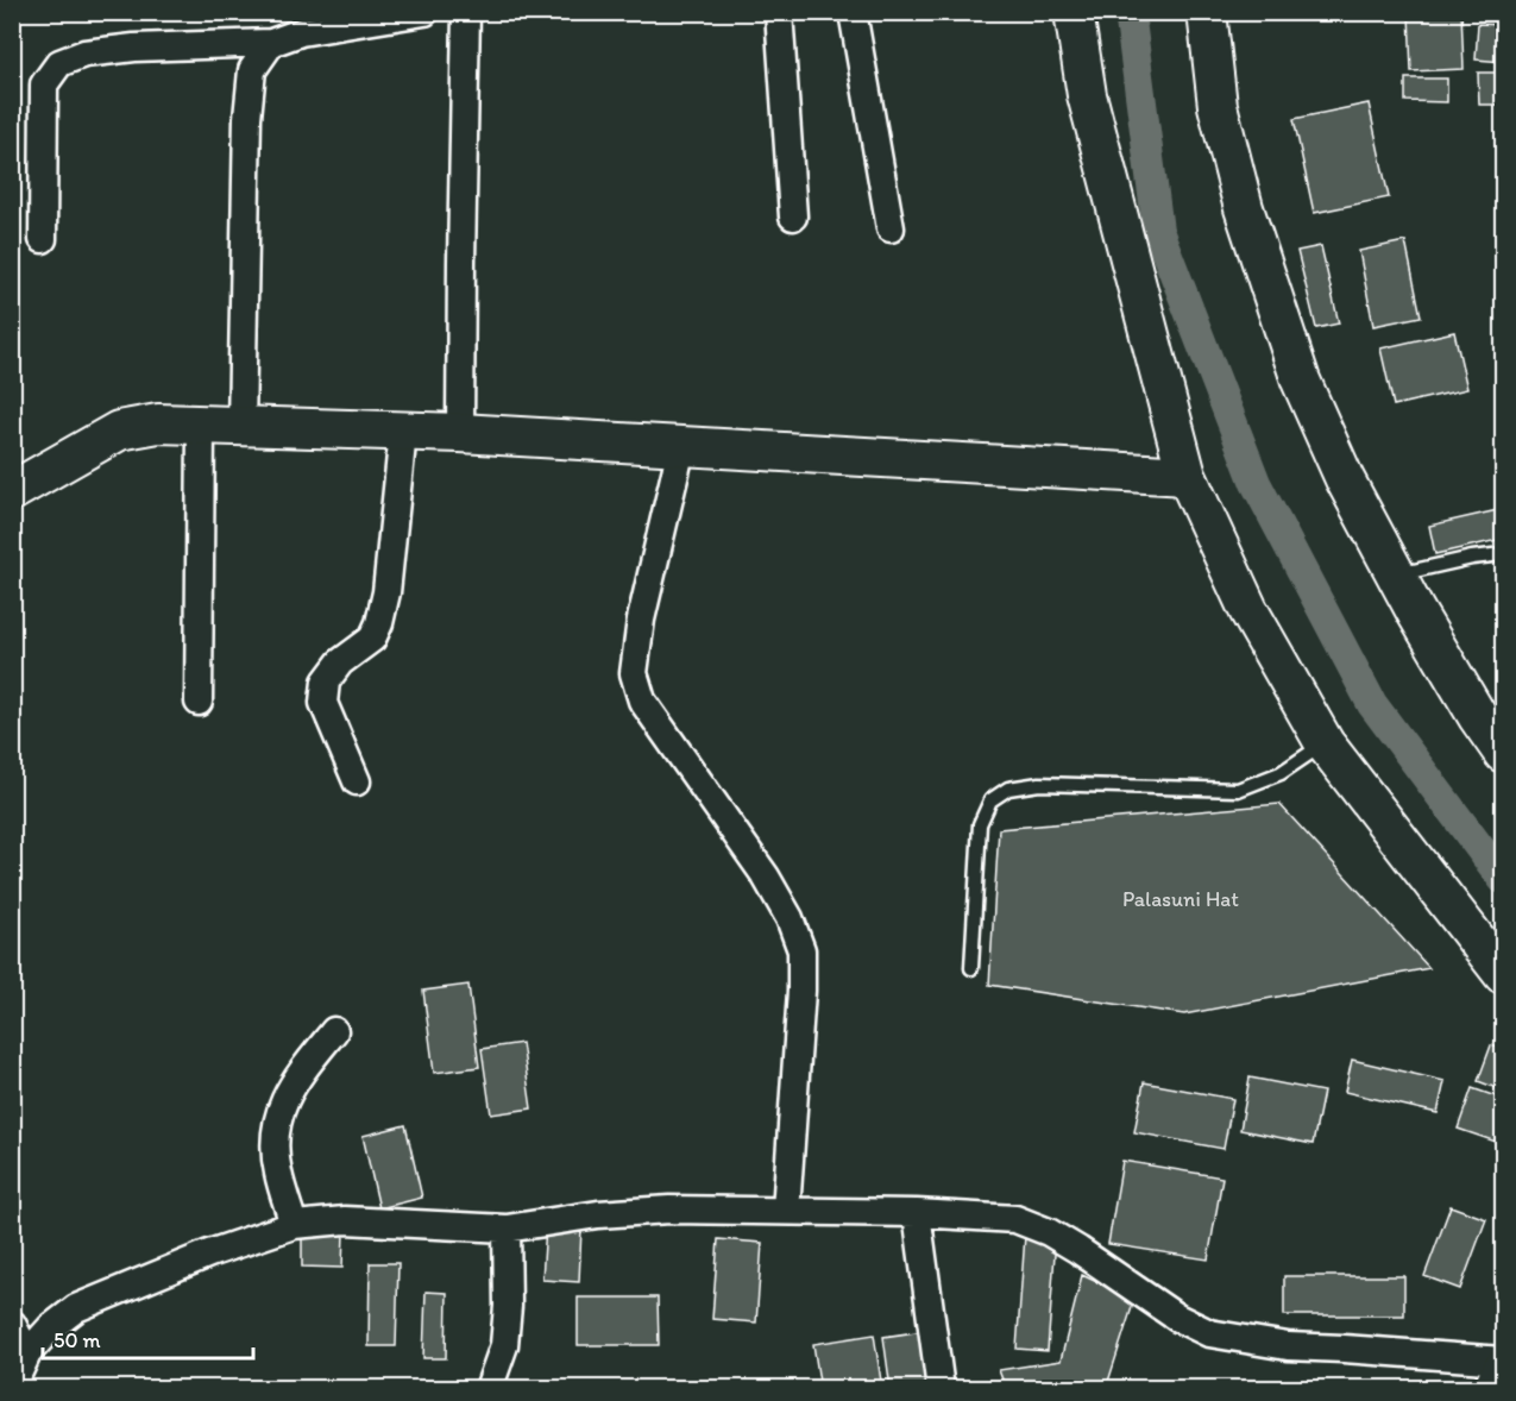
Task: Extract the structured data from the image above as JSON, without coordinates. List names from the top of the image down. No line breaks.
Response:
{"house_numbers":["Palasuni Hat"],"scale_bar":"50 m"}
